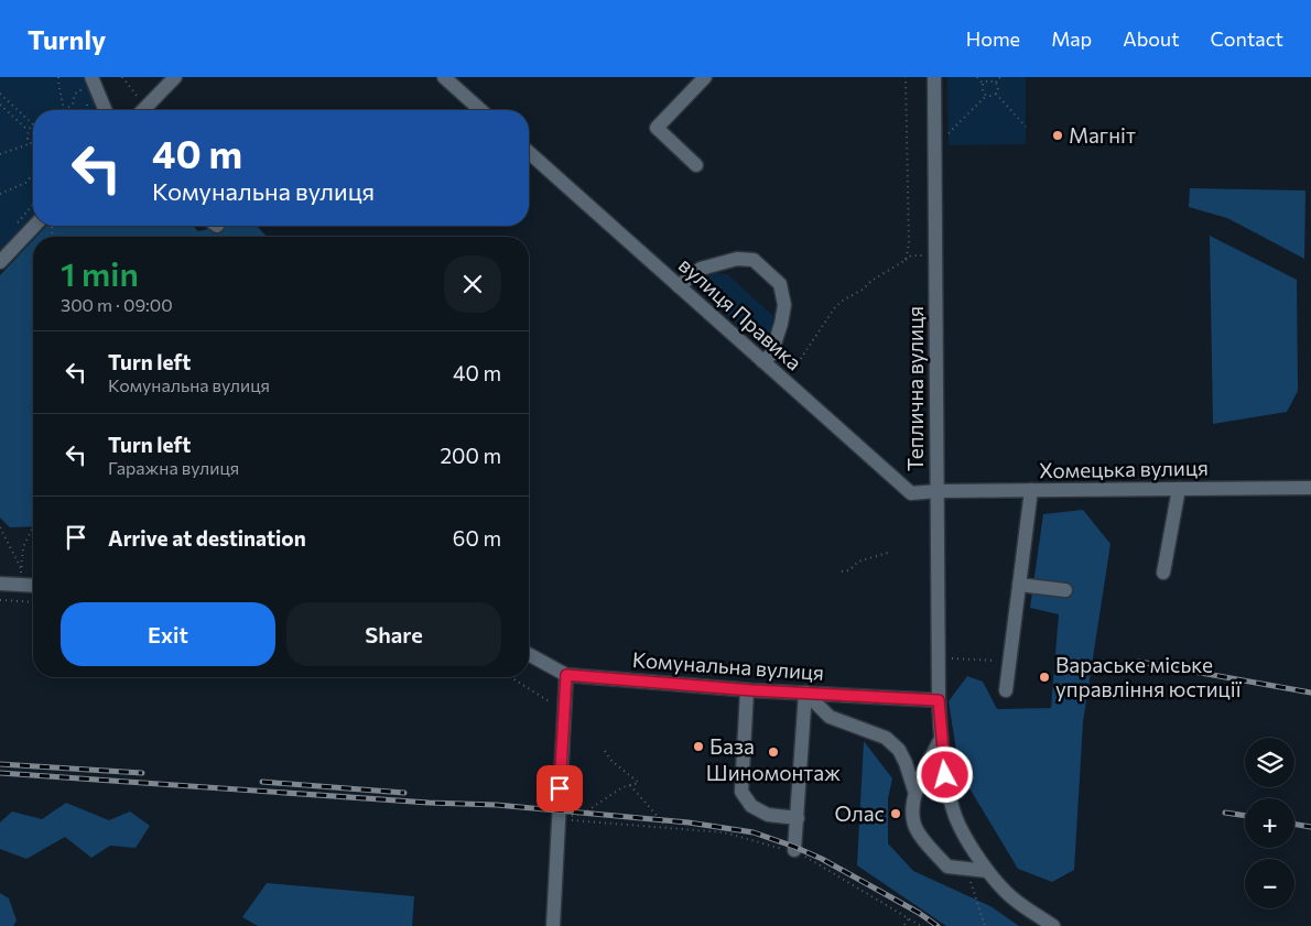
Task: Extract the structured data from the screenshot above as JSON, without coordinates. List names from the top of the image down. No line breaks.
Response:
{"streets":{"street":["вулиця Правика","Теплична вулиця","Хомецька вулиця","Комунальна вулиця"]},"crossings":[["вулиця Правика","Теплична вулиця"],["вулиця Правика","Хомецька вулиця"],["Теплична вулиця","Хомецька вулиця"],["Теплична вулиця","Комунальна вулиця"]],"places":["Магніт","Вараське міське управління юстиції","База","Шиномонтаж","Олас"],"page":{"header":"Turnly","nav":["Home","Map","About","Contact"],"turn":["40 m","Комунальна вулиця"],"heading":["1 min","300 m · 09:00"],"list":[{"name":"Turn left","note":"Комунальна вулиця","value":"40 m"},{"name":"Turn left","note":"Гаражна вулиця","value":"200 m"},{"name":"Arrive at destination","value":"60 m"}],"buttons":["Exit","Share"],"map_buttons":["+","−"]}}
